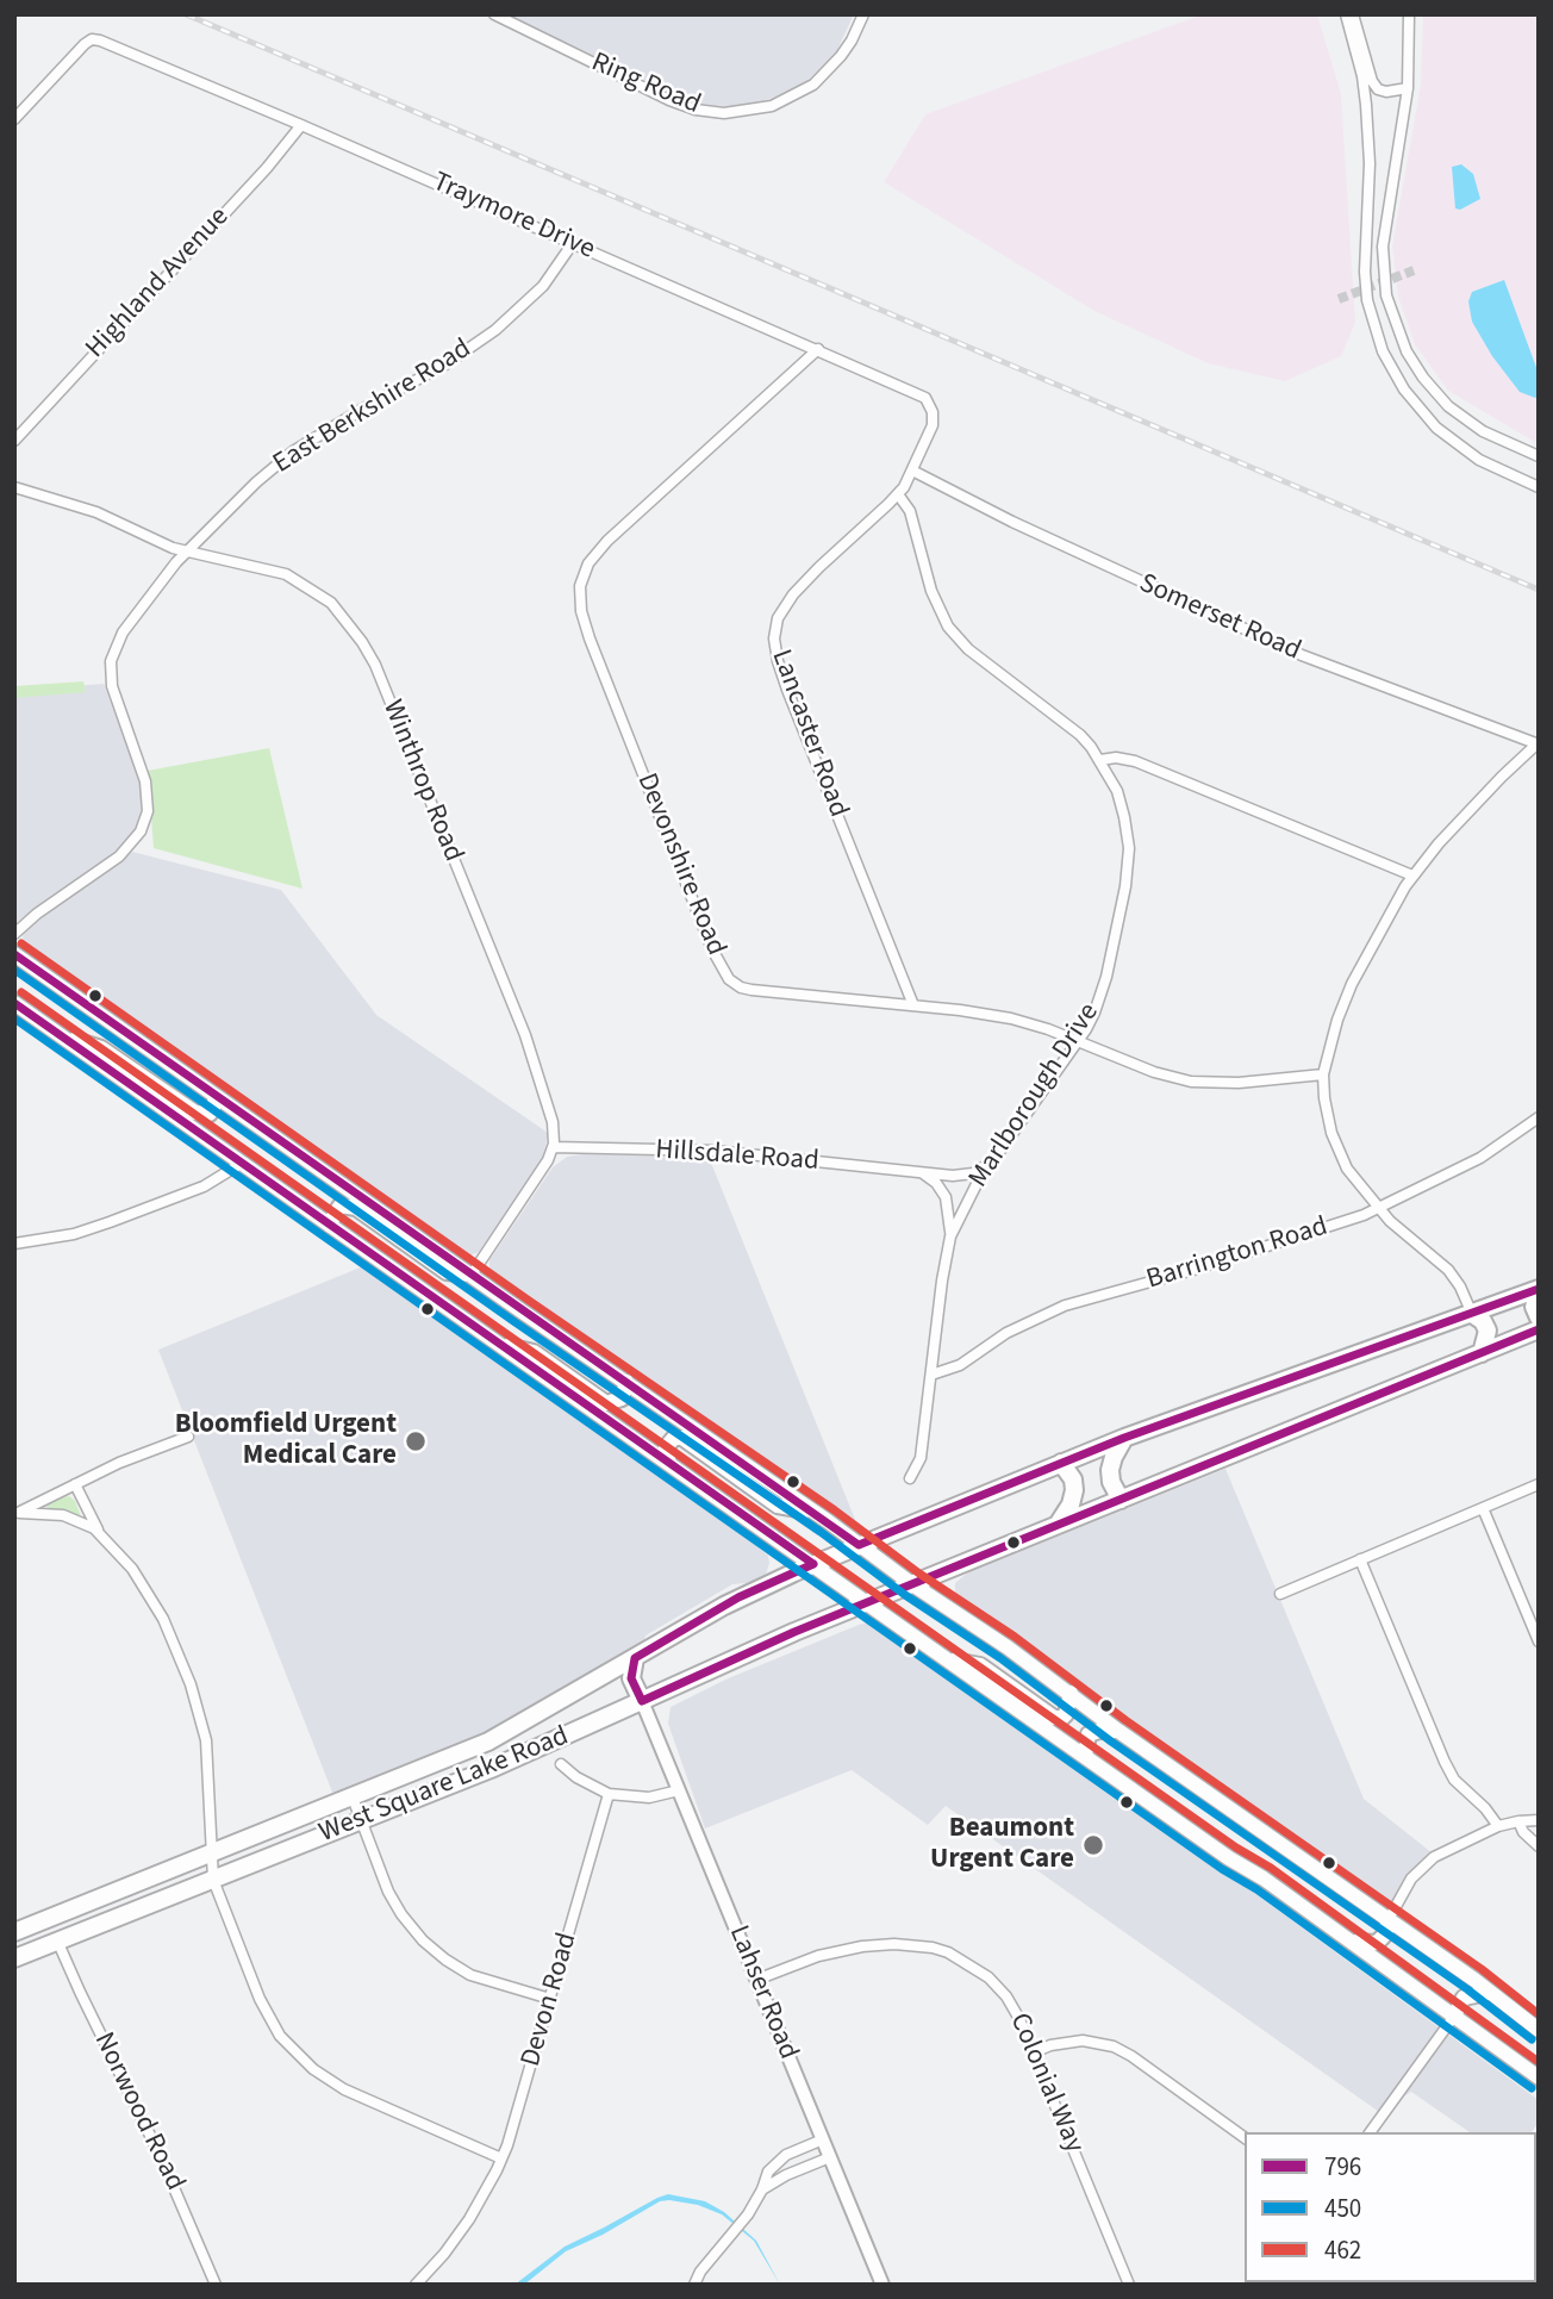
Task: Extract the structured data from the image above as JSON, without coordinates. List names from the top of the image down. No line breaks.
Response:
{"streets":{"highway":["West Square Lake Road"],"street":["Ring Road","Traymore Drive","Highland Avenue","East Berkshire Road","Somerset Road","Lancaster Road","Winthrop Road","Devonshire Road","Marlborough Drive","Hillsdale Road","Barrington Road","Lahser Road","Devon Road","Colonial Way","Norwood Road"]},"crossings":[["Traymore Drive","Highland Avenue"],["Traymore Drive","East Berkshire Road"],["Traymore Drive","Lancaster Road"],["Traymore Drive","Devonshire Road"],["East Berkshire Road","Winthrop Road"],["Somerset Road","Lancaster Road"],["Lancaster Road","Devonshire Road"],["Lancaster Road","Marlborough Drive"],["Winthrop Road","Hillsdale Road"],["Devonshire Road","Marlborough Drive"],["Marlborough Drive","Hillsdale Road"],["Marlborough Drive","Barrington Road"],["West Square Lake Road","Lahser Road"],["West Square Lake Road","Norwood Road"],["Lahser Road","Colonial Way"]],"places":["Bloomfield Urgent Medical Care","Beaumont Urgent Care"],"lines":["transit line 462","transit line 796","transit line 450"],"legend":["796","450","462"]}
